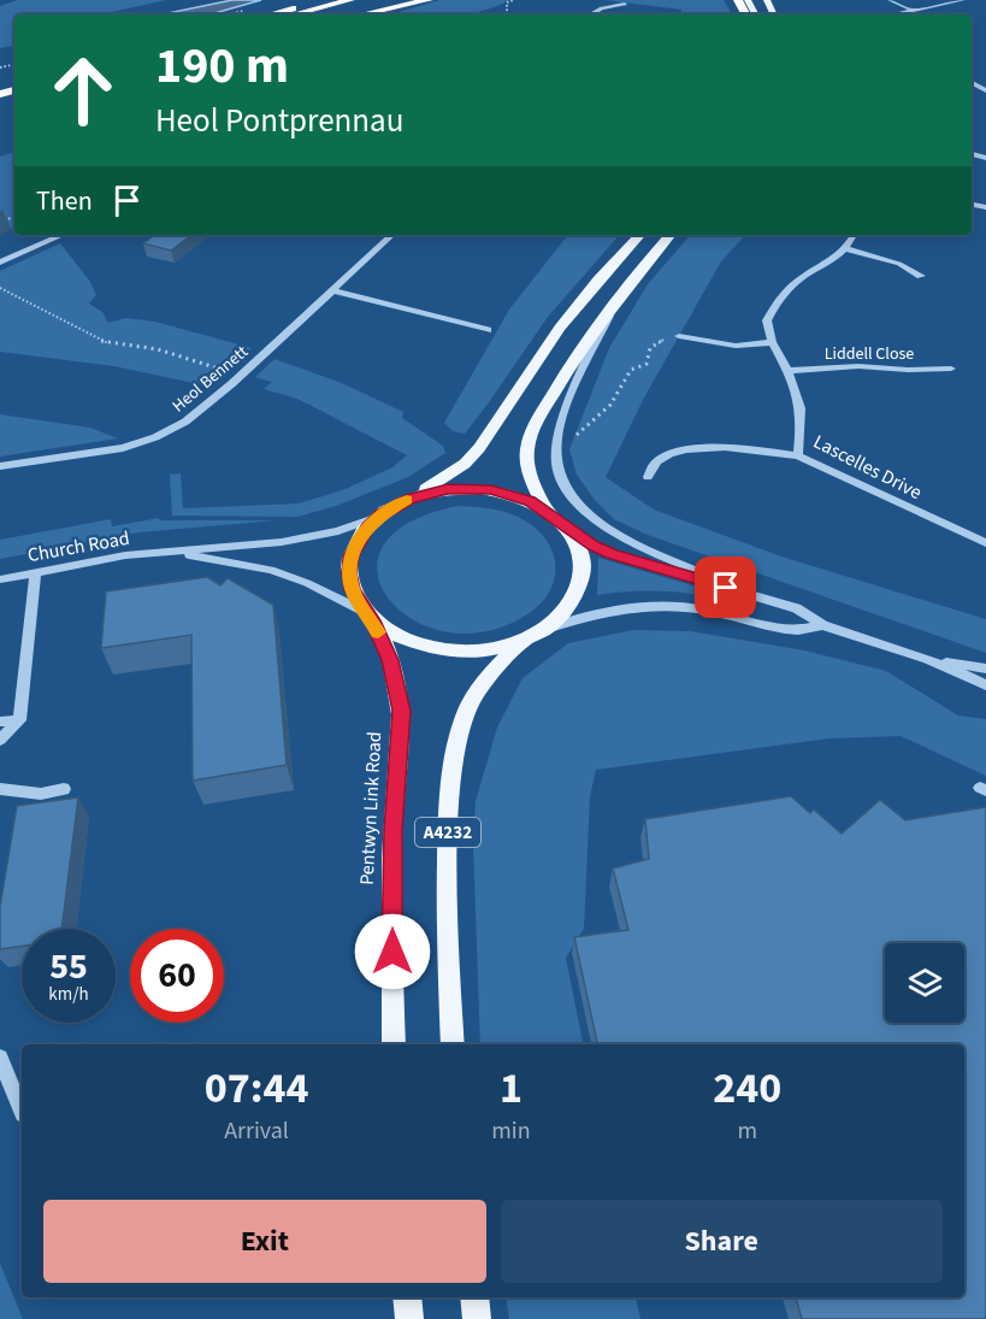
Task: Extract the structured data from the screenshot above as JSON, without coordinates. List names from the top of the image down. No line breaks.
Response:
{"streets":{"main road":["Pentwyn Link Road","A4232"],"street":["Liddell Close","Heol Bennett","Lascelles Drive","Church Road"]},"crossings":[["Liddell Close","Lascelles Drive"]],"page":{"turn":["190 m","Heol Pontprennau"],"then":"Then","speed":"55 km/h","limit":"60","eta":["07:44","Arrival","1","min","240","m"],"buttons":["Exit","Share"]}}
